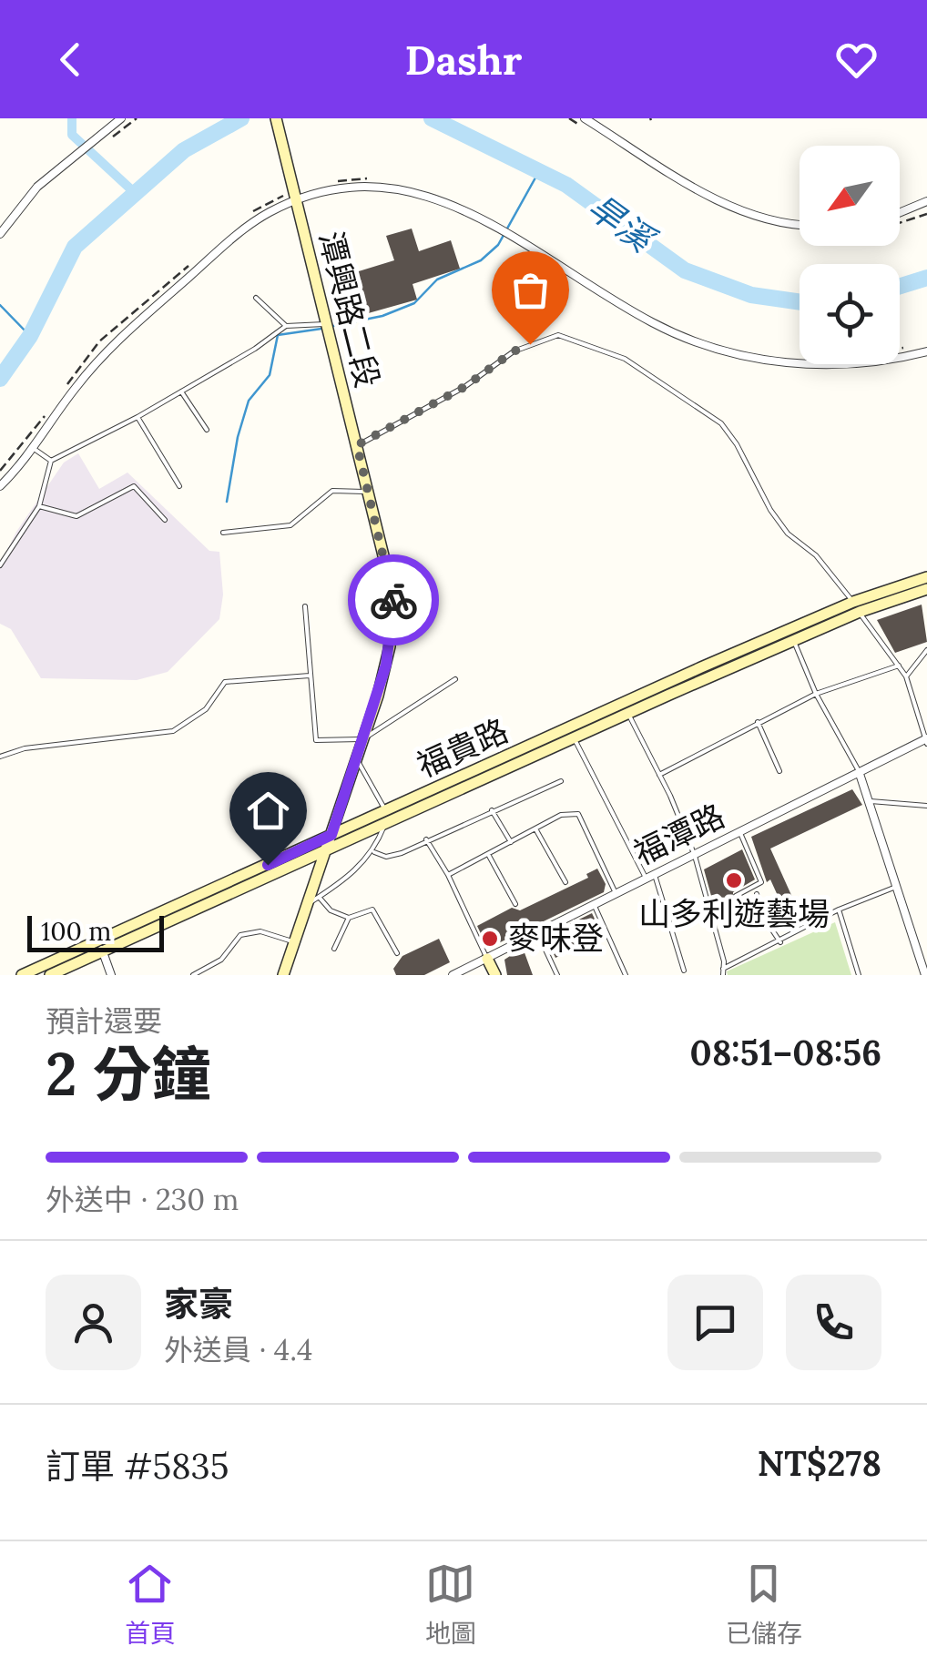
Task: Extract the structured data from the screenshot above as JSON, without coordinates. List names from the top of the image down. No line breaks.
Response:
{"streets":{"street":["潭興路二段","福貴路","福潭路"]},"crossings":[["潭興路二段","福貴路"]],"water":["旱溪"],"places":["山多利遊藝場","麥味登"],"scale_bar":"100 m","north":"bottom left","page":{"header":"Dashr","scale":"100 m","heading":["2 分鐘","預計還要","08:51–08:56"],"panel":["家豪","外送員 · 4.4","訂單 #5835","NT$278"],"bar":"外送中 · 230 m","tabs":["首頁","地圖","已儲存"]}}
